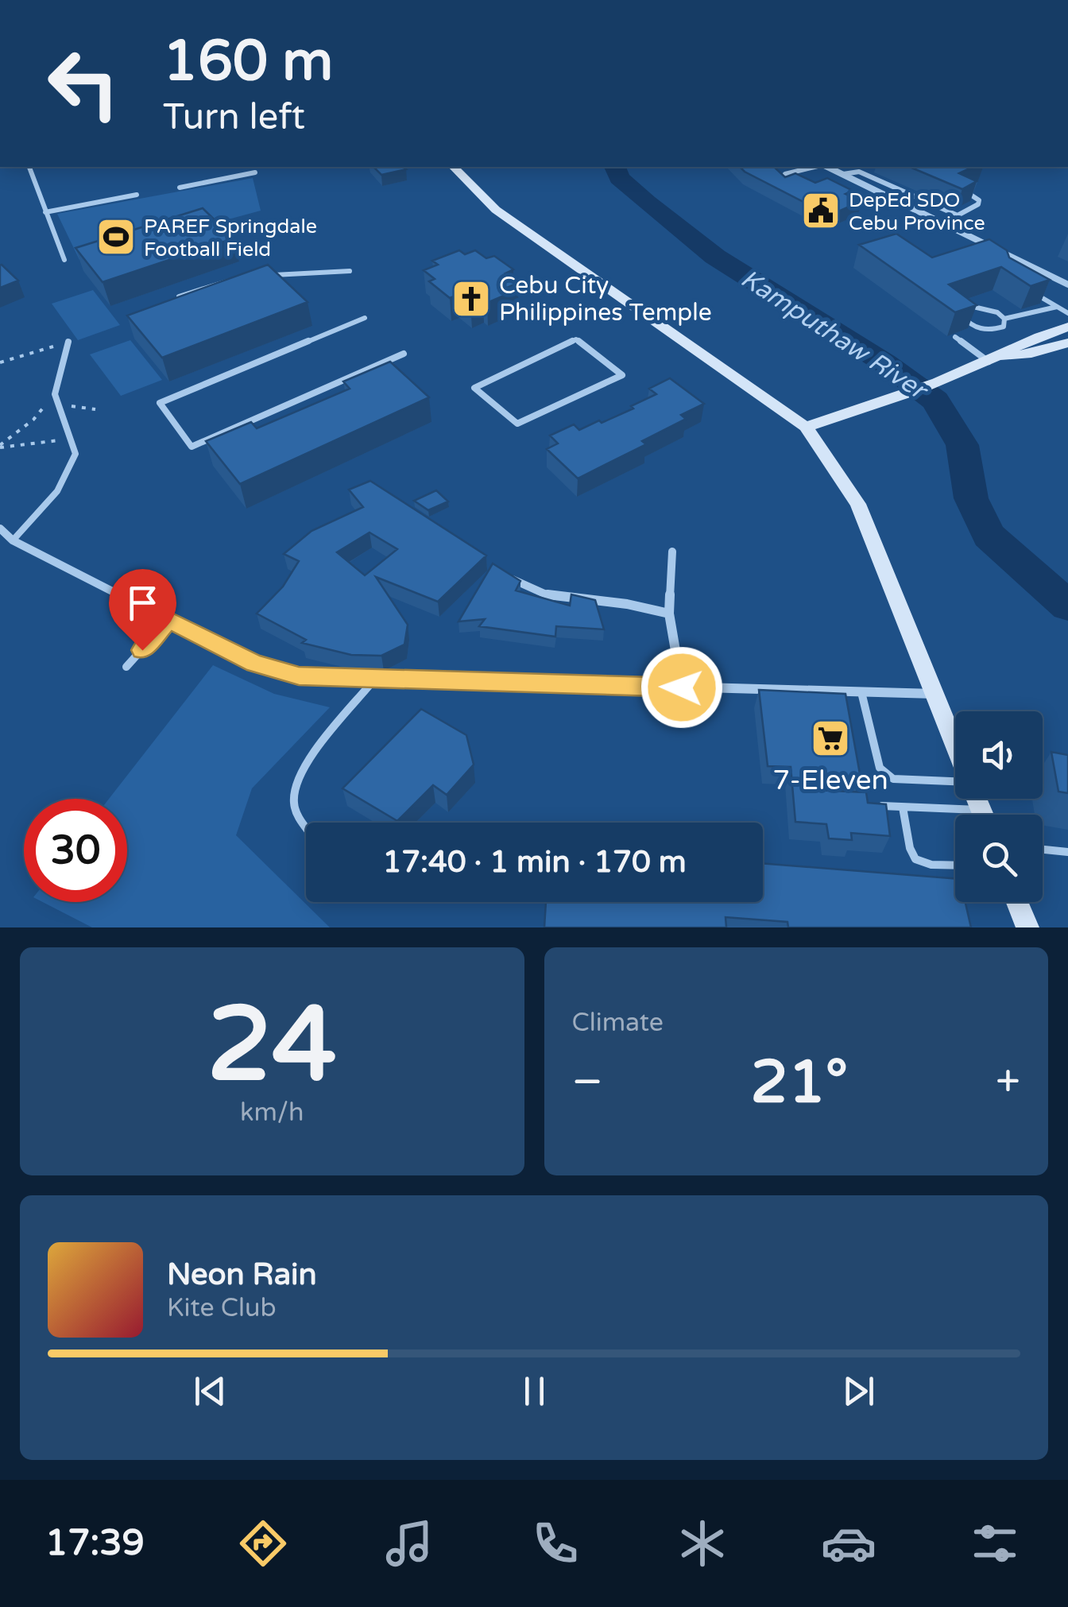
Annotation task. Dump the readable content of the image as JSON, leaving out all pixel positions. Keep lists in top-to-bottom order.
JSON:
{
  "water": ["Kamputhaw River"],
  "places": {
    "public building": ["DepEd SDO Cebu Province"],
    "sports": ["PAREF Springdale Football Field"],
    "church": ["Cebu City Philippines Temple"],
    "supermarket": ["7-Eleven"]
  },
  "page": {
    "turn": ["160 m", "Turn left"],
    "limit": "30",
    "trip": "17:40 · 1 min · 170 m",
    "tile": [
      ["24", "km/h"],
      "Climate"
    ],
    "heat": ["−", "21°", "+"],
    "song": ["Neon Rain", "Kite Club"],
    "tabs": "17:39"
  }
}
